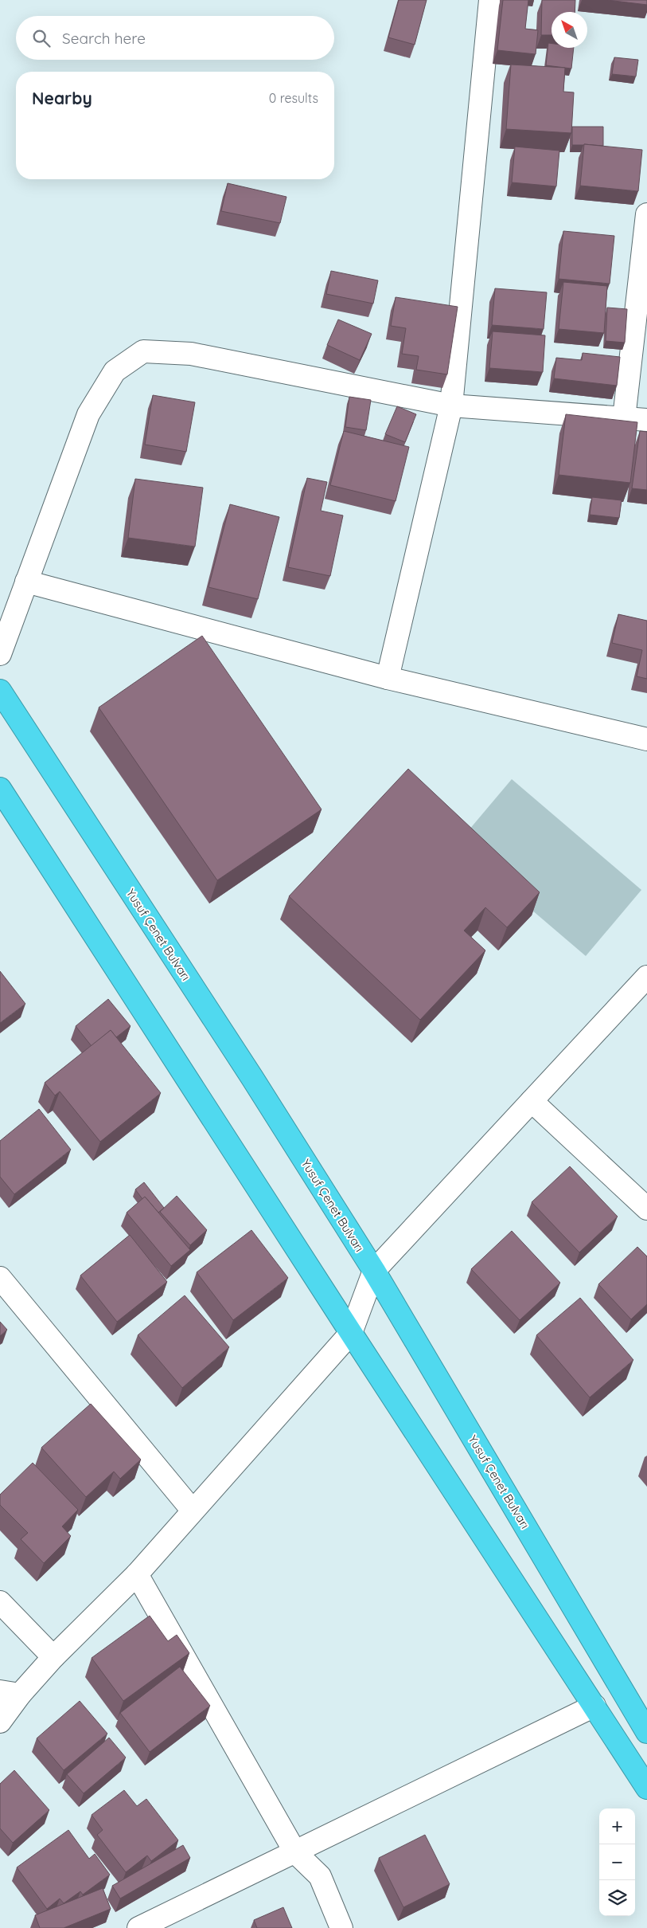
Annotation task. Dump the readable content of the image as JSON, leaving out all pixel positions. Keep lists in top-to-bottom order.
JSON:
{
  "streets": {
    "highway": ["Yusuf Çenet Bulvarı"]
  },
  "north": "top left",
  "page": {
    "search": "Search here",
    "heading": ["Nearby", "0 results"],
    "map_buttons": ["+", "−"]
  }
}
